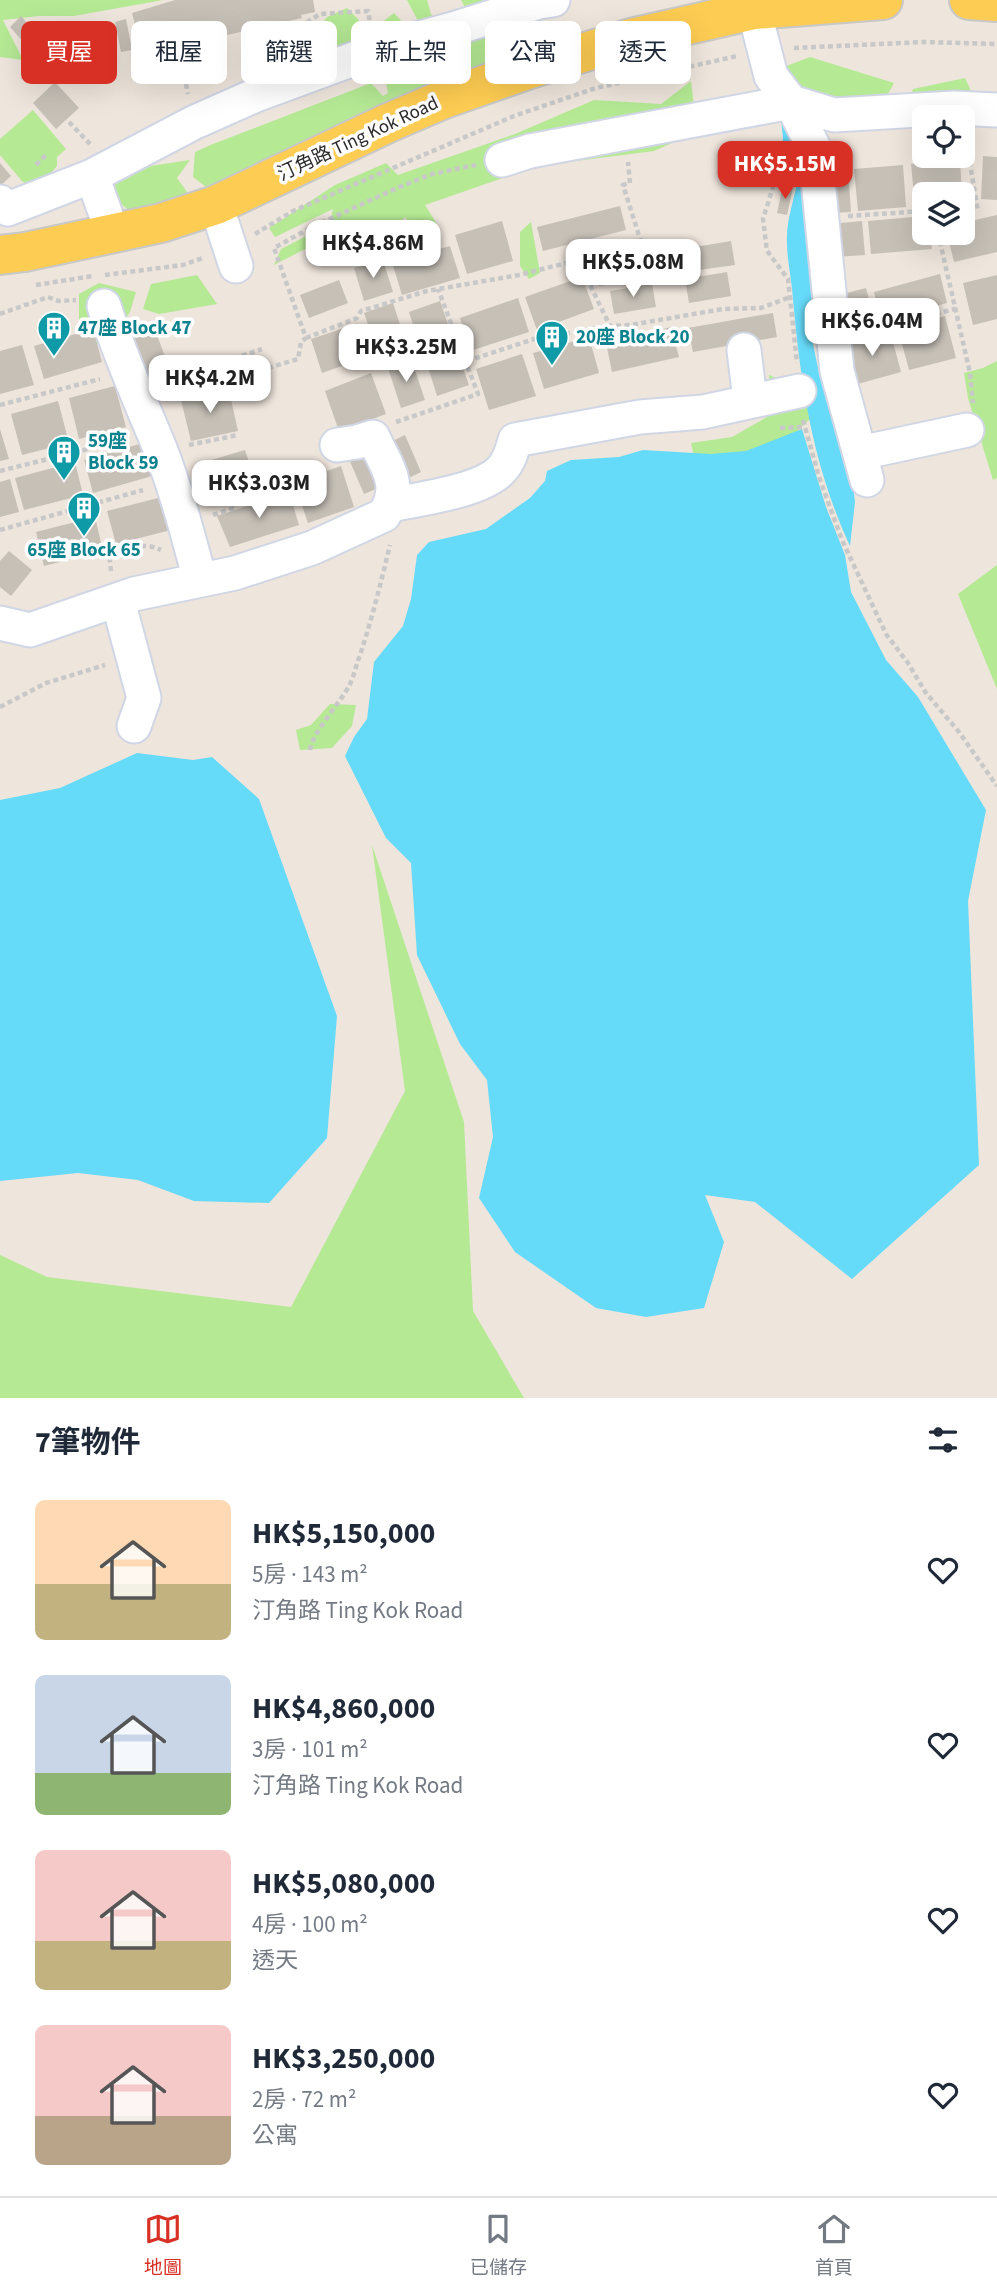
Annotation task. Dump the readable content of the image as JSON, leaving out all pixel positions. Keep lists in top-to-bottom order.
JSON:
{
  "streets": {
    "main road": ["汀角路 Ting Kok Road"]
  },
  "places": {
    "building": [
      "47座 Block 47",
      "20座 Block 20",
      "59座 Block 59",
      "65座 Block 65"
    ]
  },
  "page": {
    "chip": [
      "買屋",
      "租屋",
      "篩選",
      "新上架",
      "公寓",
      "透天"
    ],
    "price": [
      "HK$5.15M",
      "HK$4.86M",
      "HK$5.08M",
      "HK$6.04M",
      "HK$3.25M",
      "HK$4.2M",
      "HK$3.03M"
    ],
    "heading": "7筆物件",
    "list": [
      {
        "name": "HK$5,150,000",
        "note": "5房 · 143 m² · 汀角路 Ting Kok Road"
      },
      {
        "name": "HK$4,860,000",
        "note": "3房 · 101 m² · 汀角路 Ting Kok Road"
      },
      {
        "name": "HK$5,080,000",
        "note": "4房 · 100 m² · 透天"
      },
      {
        "name": "HK$3,250,000",
        "note": "2房 · 72 m² · 公寓"
      }
    ],
    "tabs": ["地圖", "已儲存", "首頁"]
  }
}
